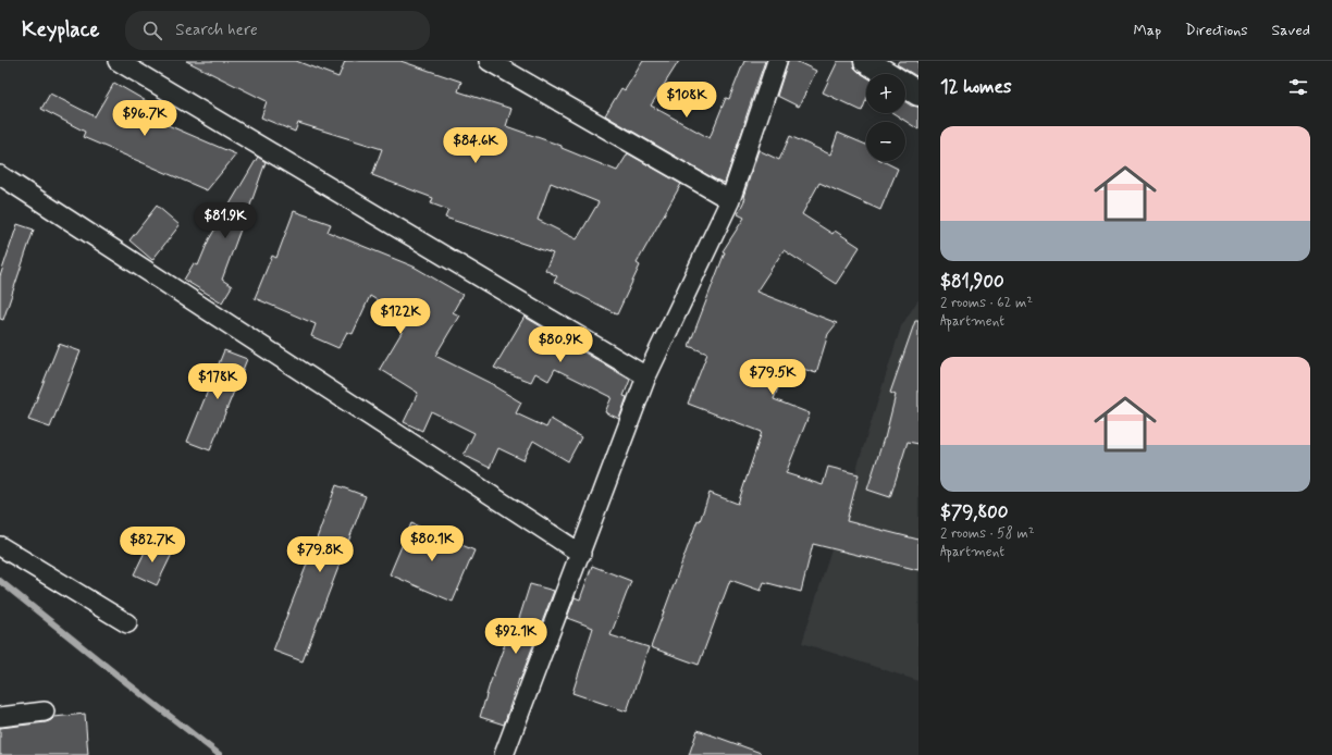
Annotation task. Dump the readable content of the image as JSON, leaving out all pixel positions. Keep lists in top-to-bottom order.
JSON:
{
  "page": {
    "header": "Keyplace",
    "search": "Search here",
    "nav": ["Map", "Directions", "Saved"],
    "heading": "12 homes",
    "map_buttons": ["+", "−"],
    "price": [
      "$108K",
      "$96.7K",
      "$84.6K",
      "$81.9K",
      "$122K",
      "$80.9K",
      "$79.5K",
      "$178K",
      "$80.1K",
      "$82.7K",
      "$79.8K",
      "$92.1K"
    ],
    "list": [
      {
        "name": "$81,900",
        "note": "2 rooms · 62 m² · Apartment"
      },
      {
        "name": "$79,800",
        "note": "2 rooms · 58 m² · Apartment"
      }
    ]
  }
}
